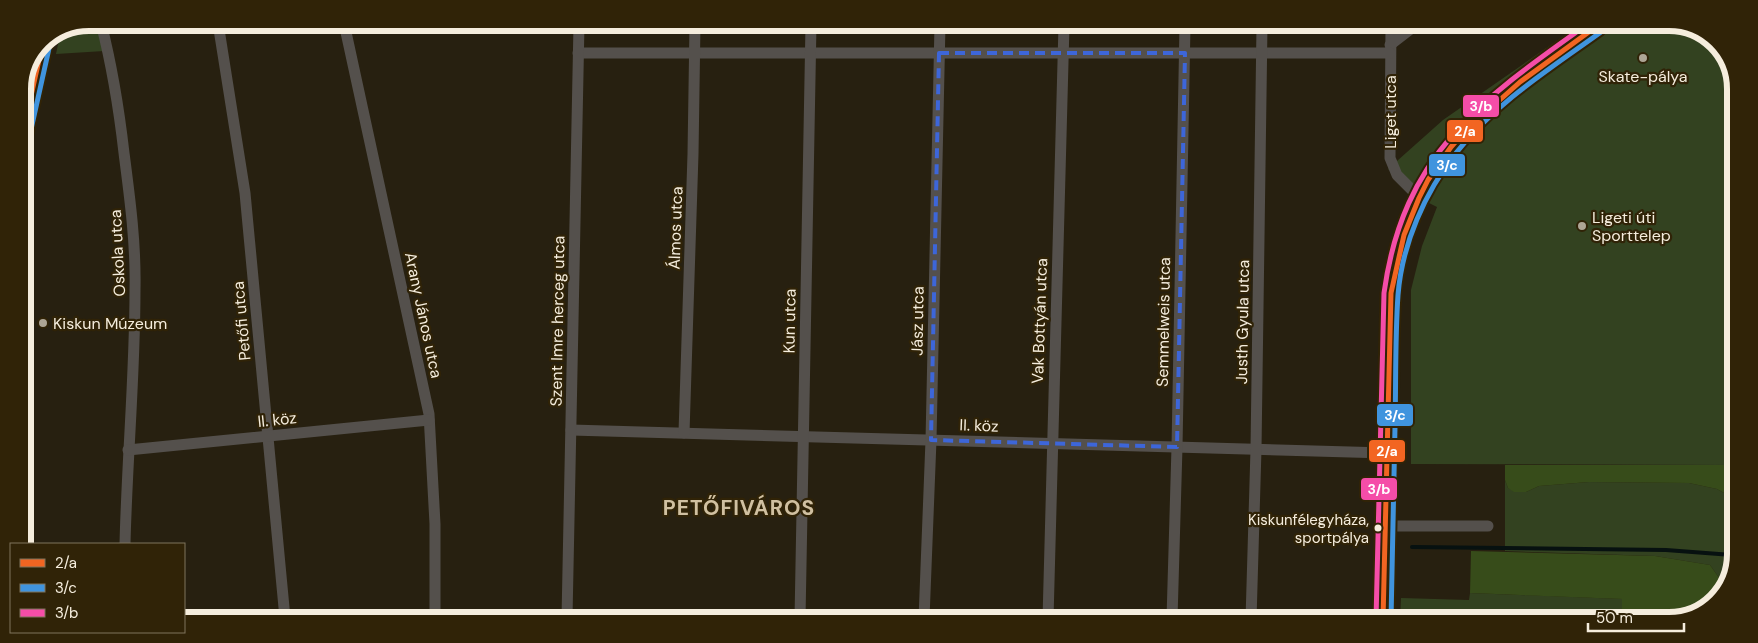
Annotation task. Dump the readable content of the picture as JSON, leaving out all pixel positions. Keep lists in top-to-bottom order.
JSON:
{
  "streets": {
    "street": [
      "Liget utca",
      "Álmos utca",
      "Oskola utca",
      "Arany János utca",
      "Petőfi utca",
      "Szent Imre herceg utca",
      "Kun utca",
      "Jász utca",
      "Vak Bottyán utca",
      "Semmelweis utca",
      "Justh Gyula utca",
      "II. köz"
    ]
  },
  "crossings": [
    ["Álmos utca", "II. köz"],
    ["Oskola utca", "II. köz"],
    ["Arany János utca", "II. köz"],
    ["Petőfi utca", "II. köz"],
    ["Szent Imre herceg utca", "II. köz"],
    ["Kun utca", "II. köz"],
    ["Jász utca", "II. köz"],
    ["Vak Bottyán utca", "II. köz"],
    ["Semmelweis utca", "II. köz"],
    ["Justh Gyula utca", "II. köz"]
  ],
  "districts": ["PETŐFIVÁROS"],
  "places": [
    "Skate-pálya",
    "Ligeti úti Sporttelep",
    "Kiskun Múzeum",
    "Kiskunfélegyháza, sportpálya"
  ],
  "lines": ["transit line 2/a", "transit line 3/b", "transit line 3/c"],
  "legend": ["2/a", "3/c", "3/b"],
  "scale_bar": "50 m"
}
